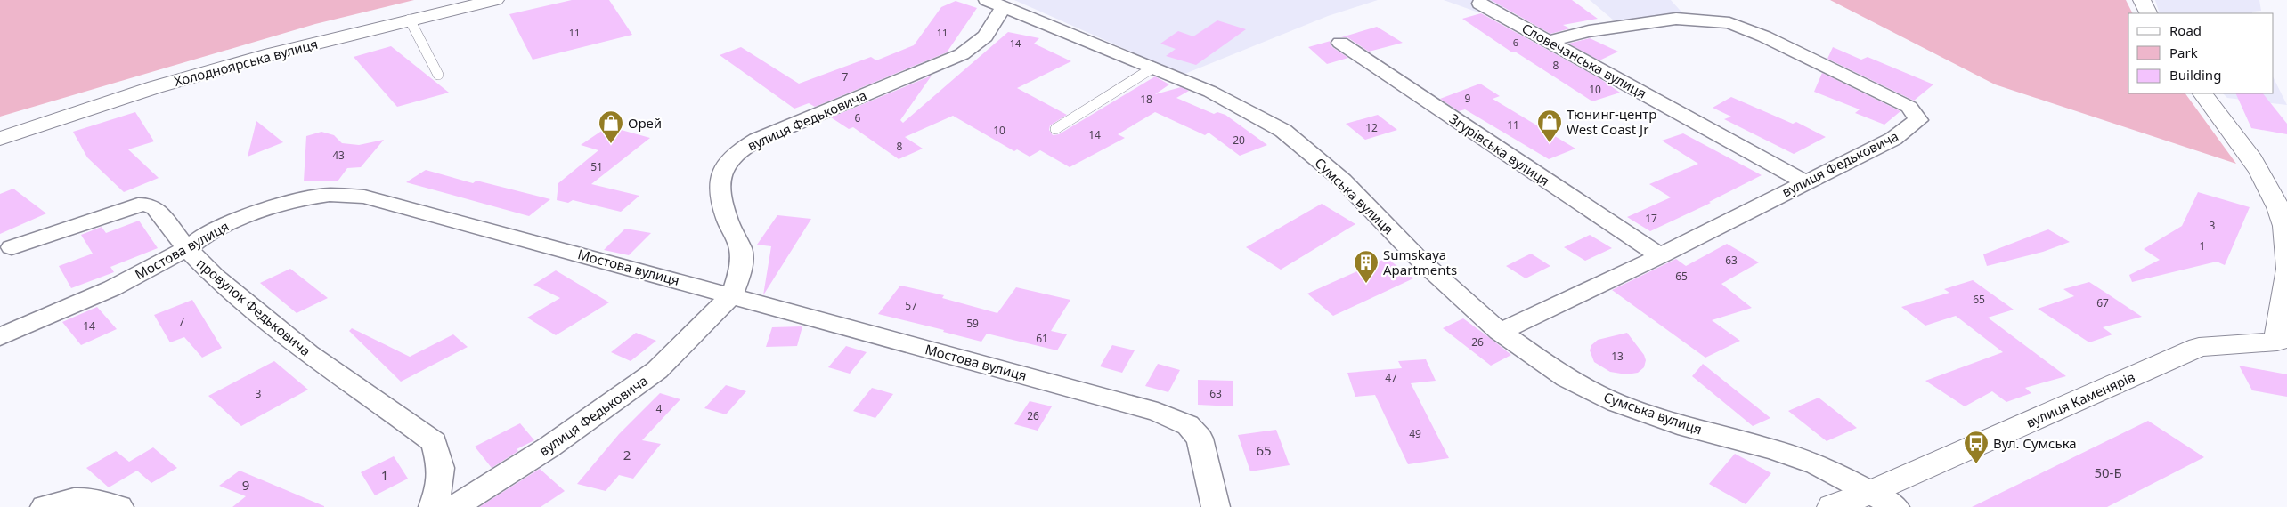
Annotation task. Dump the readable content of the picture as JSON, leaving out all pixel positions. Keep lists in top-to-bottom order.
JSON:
{
  "streets": {
    "street": [
      "Словечанська вулиця",
      "Холодноярська вулиця",
      "вулиця Федьковича",
      "Згурівська вулиця",
      "Сумська вулиця",
      "Мостова вулиця",
      "провулок Федьковича",
      "вулиця Каменярів"
    ]
  },
  "crossings": [
    ["Словечанська вулиця", "вулиця Федьковича"],
    ["вулиця Федьковича", "Згурівська вулиця"],
    ["вулиця Федьковича", "Сумська вулиця"],
    ["вулиця Федьковича", "Мостова вулиця"],
    ["Сумська вулиця", "вулиця Каменярів"],
    ["Мостова вулиця", "провулок Федьковича"]
  ],
  "places": {
    "shop": ["Тюнинг-центр West Coast Jr", "Орей"],
    "building": ["Sumskaya Apartments"],
    "bus stop": ["Вул. Сумська"]
  },
  "house_numbers": [
    "11",
    "11",
    "6",
    "14",
    "8",
    "7",
    "10",
    "9",
    "18",
    "6",
    "11",
    "12",
    "10",
    "14",
    "20",
    "8",
    "43",
    "51",
    "17",
    "3",
    "1",
    "63",
    "65",
    "65",
    "67",
    "57",
    "7",
    "59",
    "14",
    "61",
    "26",
    "13",
    "47",
    "3",
    "63",
    "4",
    "26",
    "49",
    "65",
    "2",
    "50-Б",
    "1",
    "9"
  ],
  "legend": ["Road", "Park", "Building"]
}
